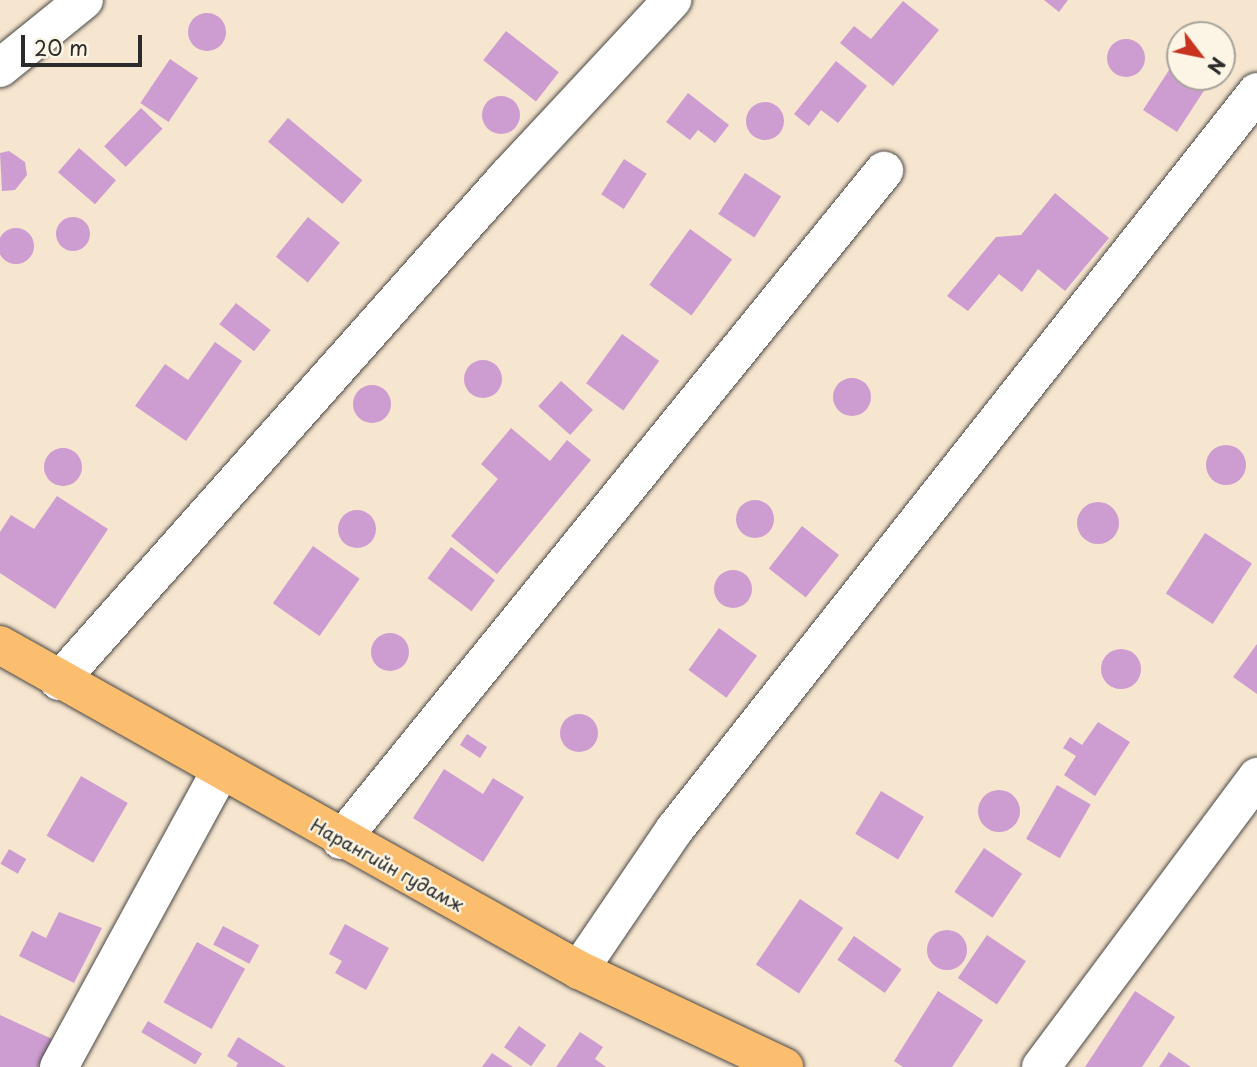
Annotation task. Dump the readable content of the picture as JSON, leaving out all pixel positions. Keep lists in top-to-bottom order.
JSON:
{
  "streets": {
    "main road": ["Нарангийн гудамж"]
  },
  "scale_bar": "20 m",
  "north": "bottom right"
}
